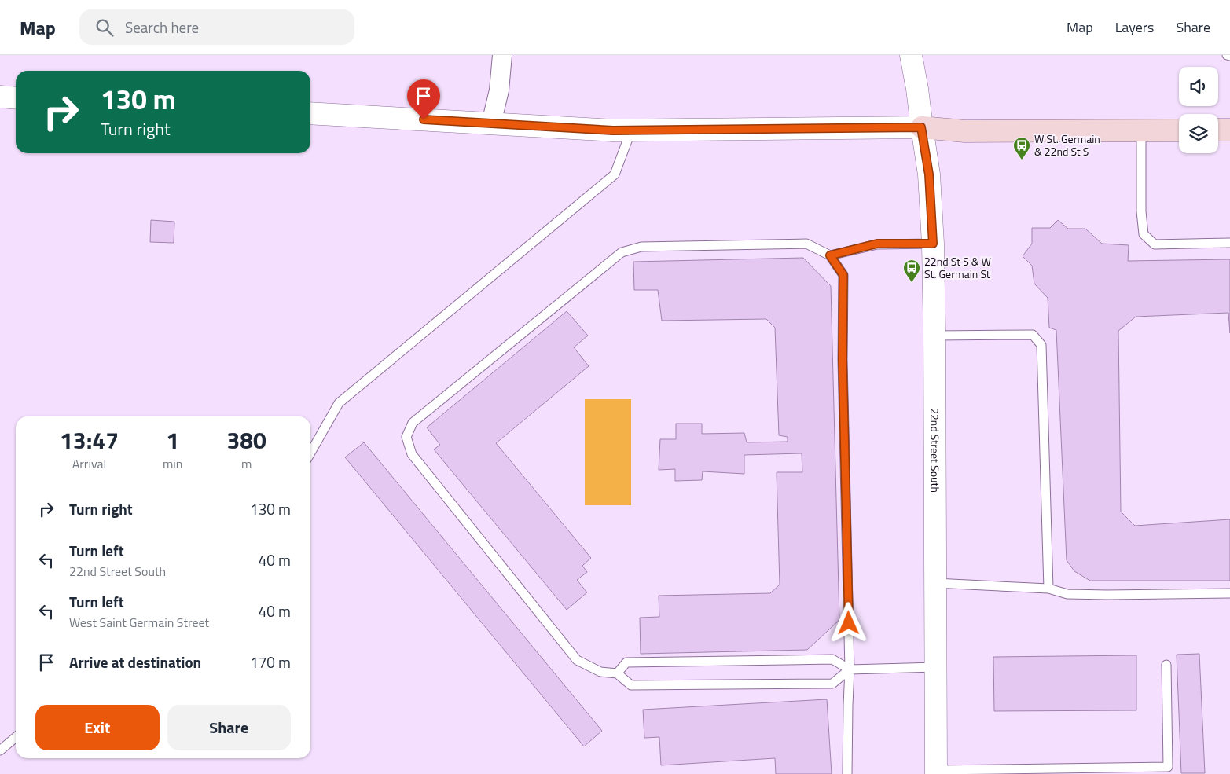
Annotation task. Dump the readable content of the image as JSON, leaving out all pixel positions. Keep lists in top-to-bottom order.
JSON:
{
  "streets": {
    "street": ["22nd Street South"]
  },
  "places": {
    "bus stop": ["W St. Germain & 22nd St S", "22nd St S & W St. Germain St"]
  },
  "page": {
    "header": "Map",
    "search": "Search here",
    "nav": ["Map", "Layers", "Share"],
    "turn": ["130 m", "Turn right"],
    "eta": [
      "13:47",
      "Arrival",
      "1",
      "min",
      "380",
      "m"
    ],
    "list": [
      {
        "name": "Turn right",
        "value": "130 m"
      },
      {
        "name": "Turn left",
        "note": "22nd Street South",
        "value": "40 m"
      },
      {
        "name": "Turn left",
        "note": "West Saint Germain Street",
        "value": "40 m"
      },
      {
        "name": "Arrive at destination",
        "value": "170 m"
      }
    ],
    "buttons": ["Exit", "Share"]
  }
}
